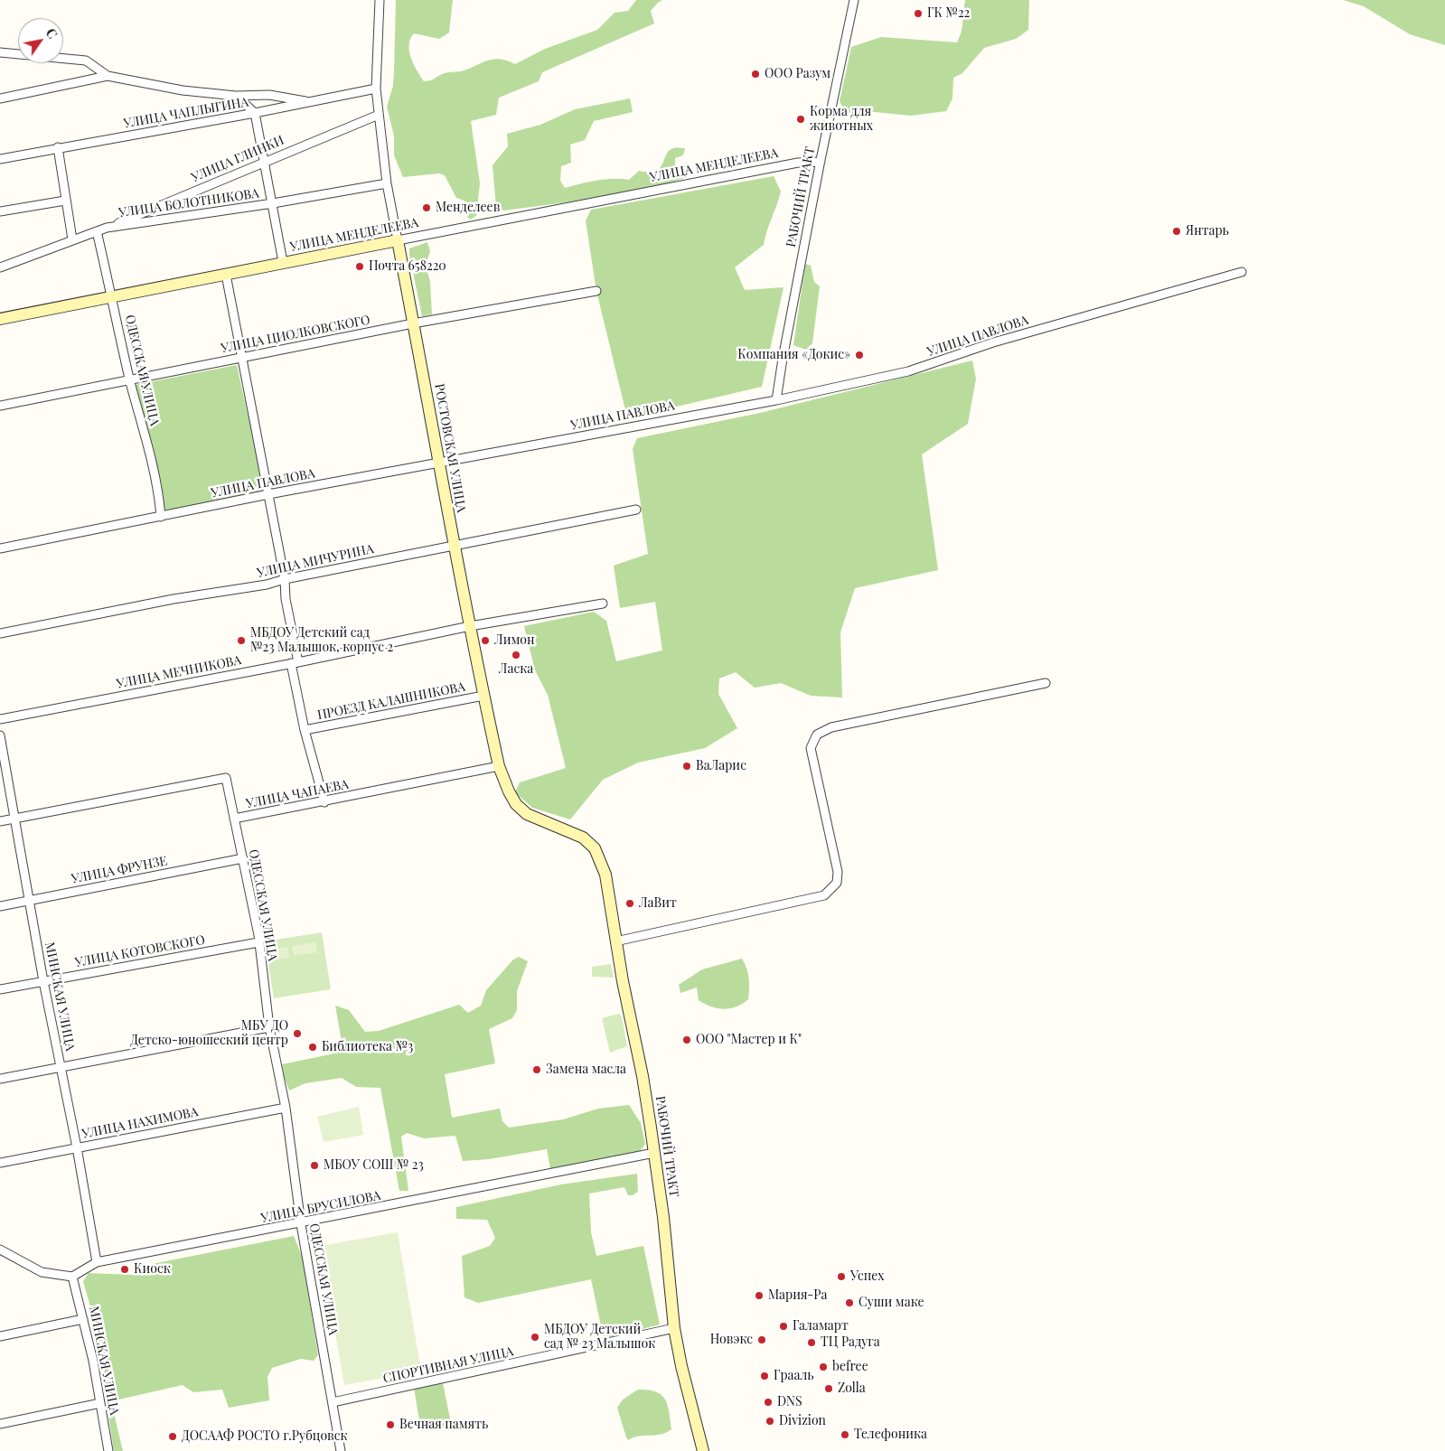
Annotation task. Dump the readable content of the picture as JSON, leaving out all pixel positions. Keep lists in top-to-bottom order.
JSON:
{
  "streets": {
    "street": [
      "УЛИЦА ЧАПЛЫГИНА",
      "УЛИЦА ГЛИНКИ",
      "УЛИЦА МЕНДЕЛЕЕВА",
      "РАБОЧИЙ ТРАКТ",
      "УЛИЦА БОЛОТНИКОВА",
      "УЛИЦА ЦИОЛКОВСКОГО",
      "УЛИЦА ПАВЛОВА",
      "ОДЕССКАЯ УЛИЦА",
      "РОСТОВСКАЯ УЛИЦА",
      "УЛИЦА МИЧУРИНА",
      "УЛИЦА МЕЧНИКОВА",
      "ПРОЕЗД КАЛАШНИКОВА",
      "УЛИЦА ЧАПАЕВА",
      "УЛИЦА ФРУНЗЕ",
      "УЛИЦА КОТОВСКОГО",
      "МИНСКАЯ УЛИЦА",
      "УЛИЦА НАХИМОВА",
      "УЛИЦА БРУСИЛОВА",
      "СПОРТИВНАЯ УЛИЦА"
    ]
  },
  "crossings": [
    ["УЛИЦА ЧАПЛЫГИНА", "РОСТОВСКАЯ УЛИЦА"],
    ["УЛИЦА ГЛИНКИ", "УЛИЦА БОЛОТНИКОВА"],
    ["УЛИЦА ГЛИНКИ", "РОСТОВСКАЯ УЛИЦА"],
    ["УЛИЦА МЕНДЕЛЕЕВА", "РАБОЧИЙ ТРАКТ"],
    ["УЛИЦА МЕНДЕЛЕЕВА", "ОДЕССКАЯ УЛИЦА"],
    ["УЛИЦА МЕНДЕЛЕЕВА", "РОСТОВСКАЯ УЛИЦА"],
    ["РАБОЧИЙ ТРАКТ", "УЛИЦА ПАВЛОВА"],
    ["РАБОЧИЙ ТРАКТ", "РОСТОВСКАЯ УЛИЦА"],
    ["РАБОЧИЙ ТРАКТ", "УЛИЦА БРУСИЛОВА"],
    ["РАБОЧИЙ ТРАКТ", "СПОРТИВНАЯ УЛИЦА"],
    ["УЛИЦА БОЛОТНИКОВА", "ОДЕССКАЯ УЛИЦА"],
    ["УЛИЦА БОЛОТНИКОВА", "РОСТОВСКАЯ УЛИЦА"],
    ["УЛИЦА ЦИОЛКОВСКОГО", "ОДЕССКАЯ УЛИЦА"],
    ["УЛИЦА ЦИОЛКОВСКОГО", "РОСТОВСКАЯ УЛИЦА"],
    ["УЛИЦА ПАВЛОВА", "ОДЕССКАЯ УЛИЦА"],
    ["УЛИЦА ПАВЛОВА", "РОСТОВСКАЯ УЛИЦА"],
    ["ОДЕССКАЯ УЛИЦА", "УЛИЦА ЧАПАЕВА"],
    ["ОДЕССКАЯ УЛИЦА", "УЛИЦА ФРУНЗЕ"],
    ["ОДЕССКАЯ УЛИЦА", "УЛИЦА КОТОВСКОГО"],
    ["ОДЕССКАЯ УЛИЦА", "УЛИЦА НАХИМОВА"],
    ["ОДЕССКАЯ УЛИЦА", "УЛИЦА БРУСИЛОВА"],
    ["ОДЕССКАЯ УЛИЦА", "СПОРТИВНАЯ УЛИЦА"],
    ["РОСТОВСКАЯ УЛИЦА", "УЛИЦА МИЧУРИНА"],
    ["РОСТОВСКАЯ УЛИЦА", "УЛИЦА МЕЧНИКОВА"],
    ["РОСТОВСКАЯ УЛИЦА", "ПРОЕЗД КАЛАШНИКОВА"],
    ["РОСТОВСКАЯ УЛИЦА", "УЛИЦА ЧАПАЕВА"],
    ["УЛИЦА ЧАПАЕВА", "МИНСКАЯ УЛИЦА"],
    ["УЛИЦА ФРУНЗЕ", "МИНСКАЯ УЛИЦА"],
    ["УЛИЦА КОТОВСКОГО", "МИНСКАЯ УЛИЦА"],
    ["МИНСКАЯ УЛИЦА", "УЛИЦА НАХИМОВА"],
    ["МИНСКАЯ УЛИЦА", "УЛИЦА БРУСИЛОВА"]
  ],
  "places": [
    "ГК №22",
    "ООО Разум",
    "Корма для животных",
    "Менделеев",
    "Янтарь",
    "Почта 658220",
    "Компания «Докис»",
    "МБДОУ Детский сад №23 Малышок, корпус 2",
    "Лимон",
    "Ласка",
    "ВаЛарис",
    "ЛаВит",
    "МБУ ДО Детско-юношеский центр",
    "ООО \"Мастер и К\"",
    "Библиотека №3",
    "Замена масла",
    "МБОУ СОШ № 23",
    "Киоск",
    "Успех",
    "Мария-Ра",
    "Суши маке",
    "Галамарт",
    "МБДОУ Детский сад № 23 Малышок",
    "Новэкс",
    "ТЦ Радуга",
    "befree",
    "Грааль",
    "Zolla",
    "DNS",
    "Divizion",
    "Вечная память",
    "Телефоника",
    "ДОСААФ РОСТО г.Рубцовск"
  ],
  "north": "top right"
}
